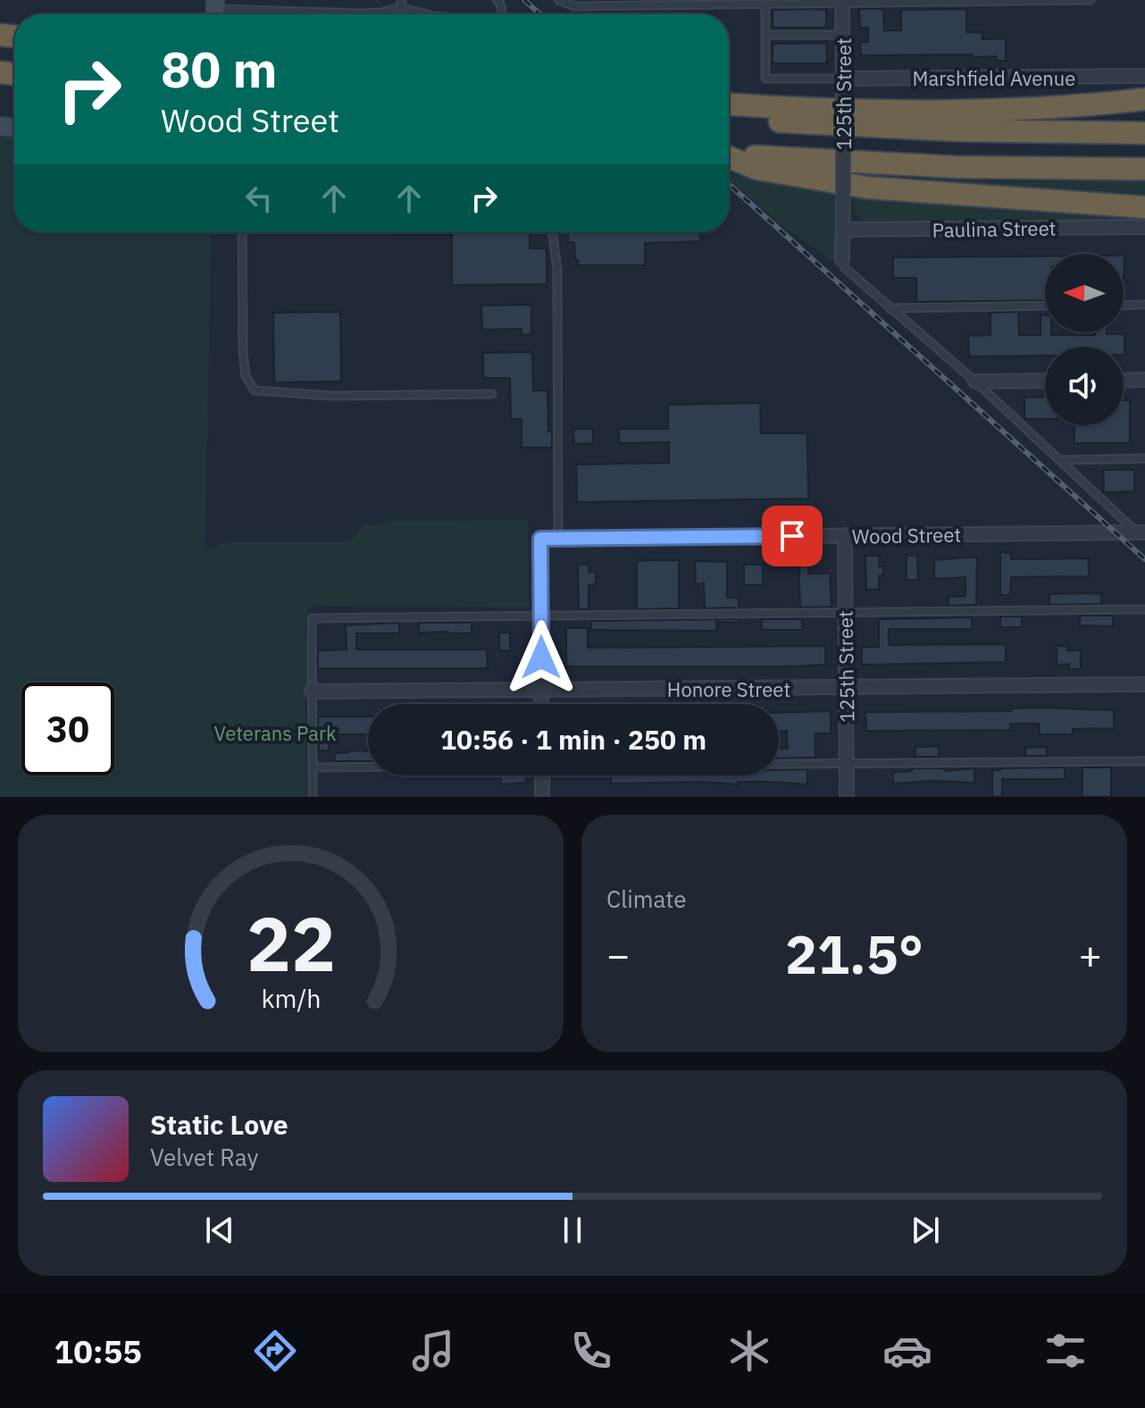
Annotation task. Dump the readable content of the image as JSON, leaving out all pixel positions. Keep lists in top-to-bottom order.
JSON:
{
  "streets": {
    "street": [
      "Marshfield Avenue",
      "125th Street",
      "Paulina Street",
      "Wood Street",
      "Honore Street"
    ]
  },
  "crossings": [
    ["Marshfield Avenue", "125th Street"],
    ["125th Street", "Paulina Street"],
    ["125th Street", "Wood Street"],
    ["125th Street", "Honore Street"]
  ],
  "parks": ["Veterans Park"],
  "north": "left",
  "page": {
    "turn": ["80 m", "Wood Street"],
    "limit": "30",
    "trip": "10:56 · 1 min · 250 m",
    "tile": "Climate",
    "heat": ["−", "21.5°", "+"],
    "song": ["Static Love", "Velvet Ray"],
    "tabs": "10:55",
    "gauge": ["22", "km/h"]
  }
}
